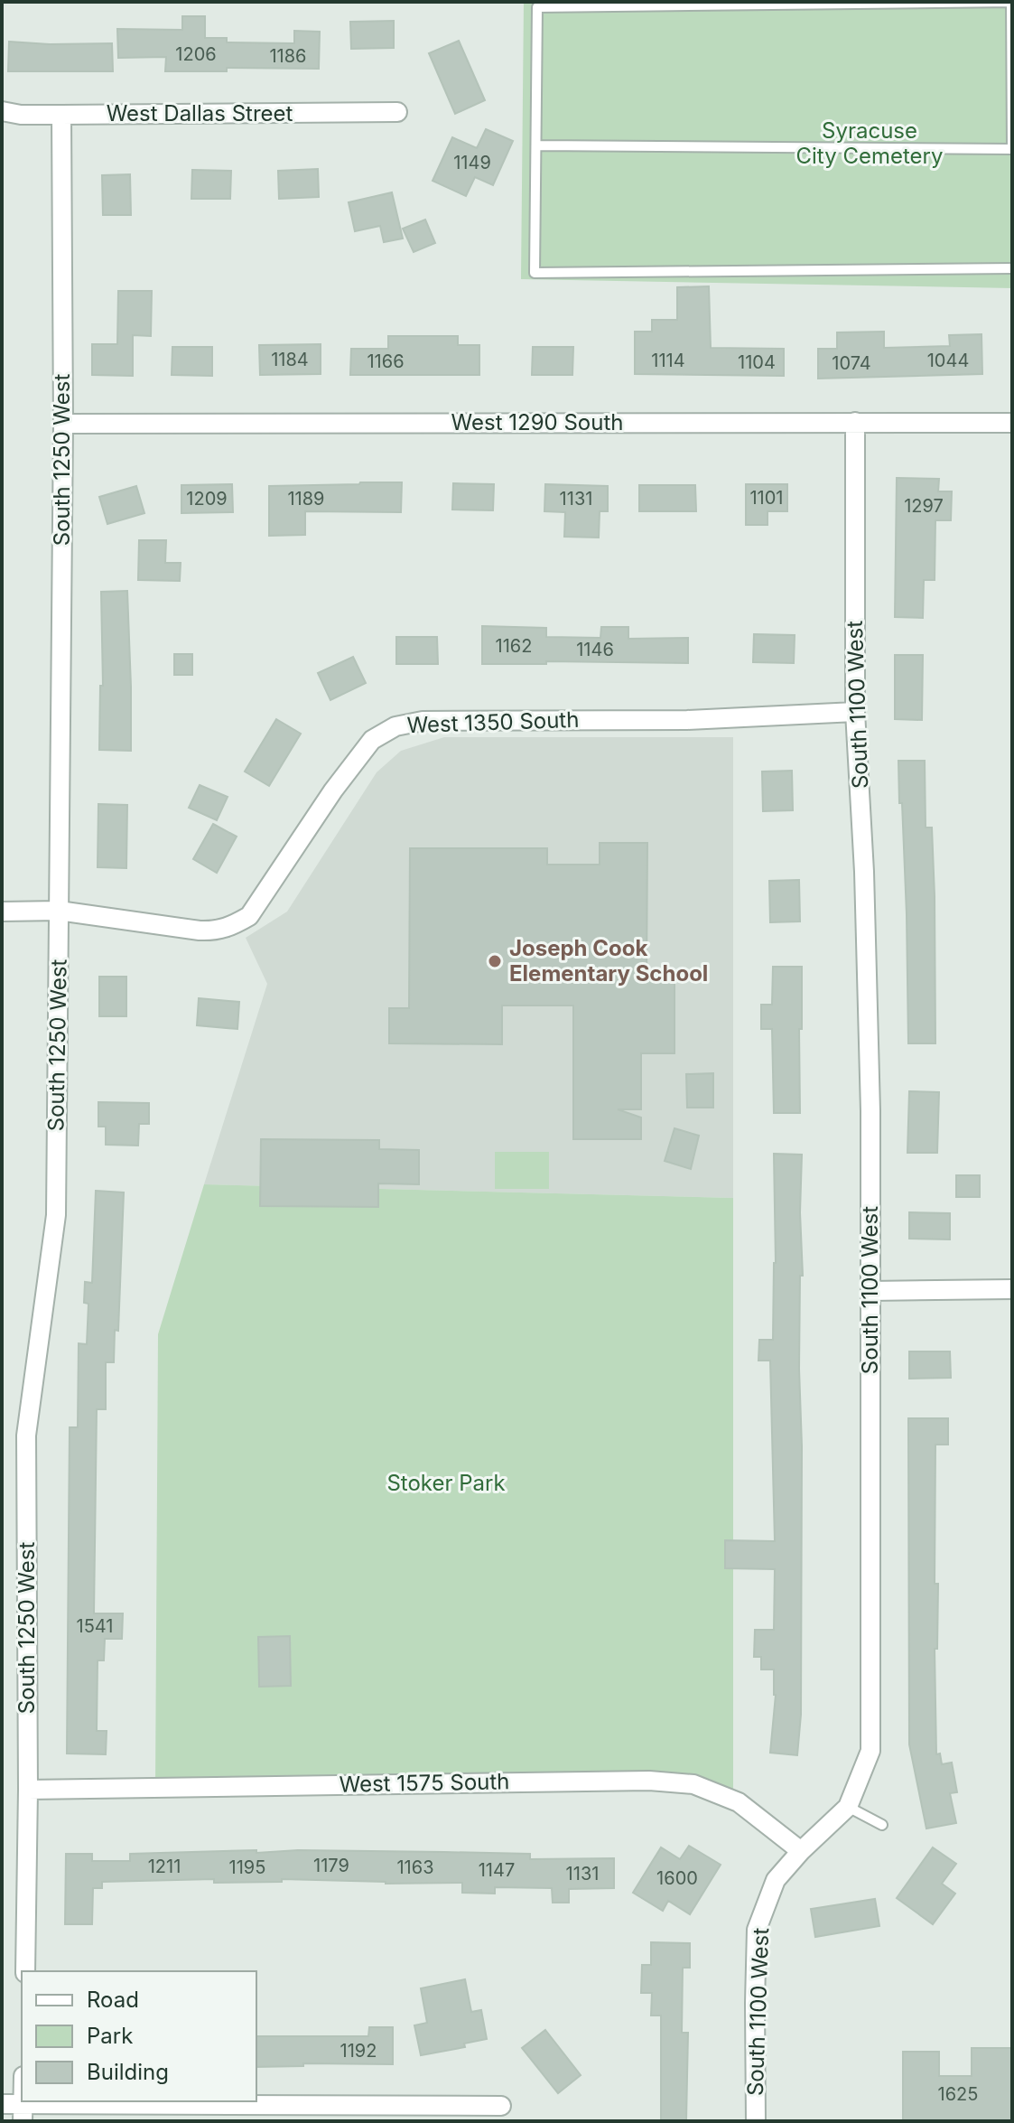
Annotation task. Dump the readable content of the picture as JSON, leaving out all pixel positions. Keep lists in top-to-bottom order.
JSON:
{
  "streets": {
    "street": [
      "West Dallas Street",
      "West 1290 South",
      "South 1250 West",
      "South 1100 West",
      "West 1350 South",
      "West 1575 South"
    ]
  },
  "crossings": [
    ["West Dallas Street", "South 1250 West"],
    ["West 1290 South", "South 1250 West"],
    ["West 1290 South", "South 1100 West"],
    ["South 1250 West", "West 1350 South"],
    ["South 1250 West", "West 1575 South"],
    ["South 1100 West", "West 1350 South"],
    ["South 1100 West", "West 1575 South"]
  ],
  "parks": ["Syracuse City Cemetery", "Stoker Park"],
  "places": ["Joseph Cook Elementary School"],
  "house_numbers": [
    "1206",
    "1186",
    "1149",
    "1184",
    "1114",
    "1044",
    "1166",
    "1104",
    "1074",
    "1101",
    "1209",
    "1189",
    "1131",
    "1297",
    "1162",
    "1146",
    "1541",
    "1179",
    "1211",
    "1195",
    "1163",
    "1147",
    "1131",
    "1600",
    "1192",
    "1625"
  ],
  "legend": ["Road", "Park", "Building"]
}
